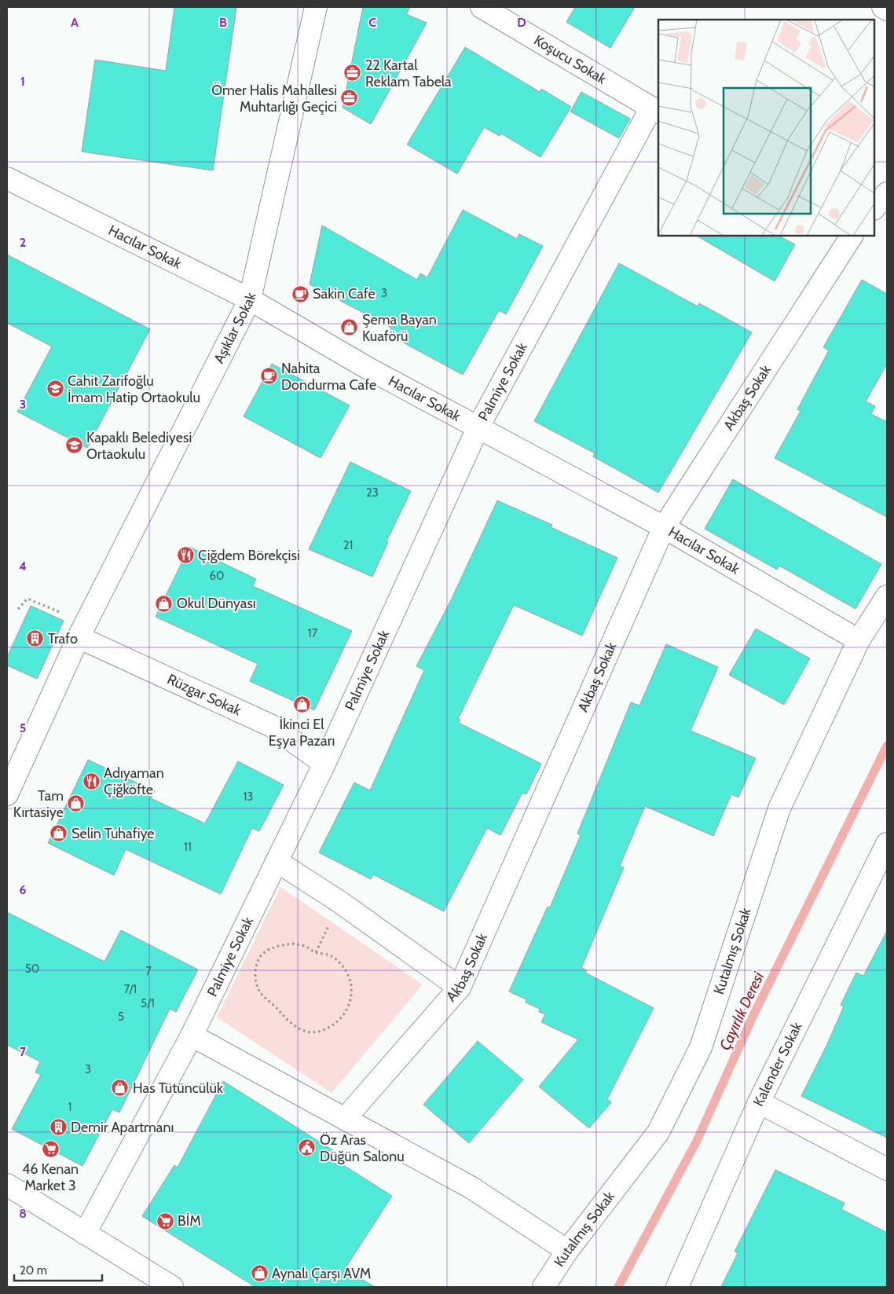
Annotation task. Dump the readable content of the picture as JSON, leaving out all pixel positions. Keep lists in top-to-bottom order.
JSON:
{
  "streets": {
    "street": [
      "Koşucu Sokak",
      "Hacılar Sokak",
      "Aşıklar Sokak",
      "Palmiye Sokak",
      "Akbaş Sokak",
      "Rüzgar Sokak",
      "Kutalmış Sokak",
      "Kalender Sokak"
    ]
  },
  "crossings": [
    ["Koşucu Sokak", "Palmiye Sokak"],
    ["Hacılar Sokak", "Aşıklar Sokak"],
    ["Hacılar Sokak", "Palmiye Sokak"],
    ["Hacılar Sokak", "Akbaş Sokak"],
    ["Hacılar Sokak", "Kutalmış Sokak"],
    ["Aşıklar Sokak", "Rüzgar Sokak"],
    ["Palmiye Sokak", "Rüzgar Sokak"]
  ],
  "water": ["Çayırlık Deresi"],
  "places": {
    "office": ["22 Kartal Reklam Tabela", "Ömer Halis Mahallesi Muhtarlığı Geçici"],
    "cafe": ["Sakin Cafe", "Nahita Dondurma Cafe"],
    "shop": [
      "Şema Bayan Kuaförü",
      "Okul Dünyası",
      "İkinci El Eşya Pazarı",
      "Tam Kırtasiye",
      "Selin Tuhafiye",
      "Has Tütüncülük",
      "Aynalı Çarşı AVM"
    ],
    "school or university": ["Cahit Zarifoğlu İmam Hatip Ortaokulu", "Kapaklı Belediyesi Ortaokulu"],
    "restaurant": ["Çiğdem Börekçisi", "Adıyaman Çiğköfte"],
    "building": ["Trafo", "Demir Apartmanı"],
    "public building": ["Öz Aras Düğün Salonu"],
    "supermarket": ["46 Kenan Market 3", "BİM"]
  },
  "house_numbers": [
    "3",
    "23",
    "21",
    "60",
    "17",
    "13",
    "11",
    "50",
    "7",
    "7/1",
    "5/1",
    "5",
    "3",
    "1"
  ],
  "scale_bar": "20 m",
  "grid": {
    "columns": [
      "A",
      "B",
      "C",
      "D"
    ],
    "rows": [
      "1",
      "2",
      "3",
      "4",
      "5",
      "6",
      "7",
      "8"
    ]
  }
}
